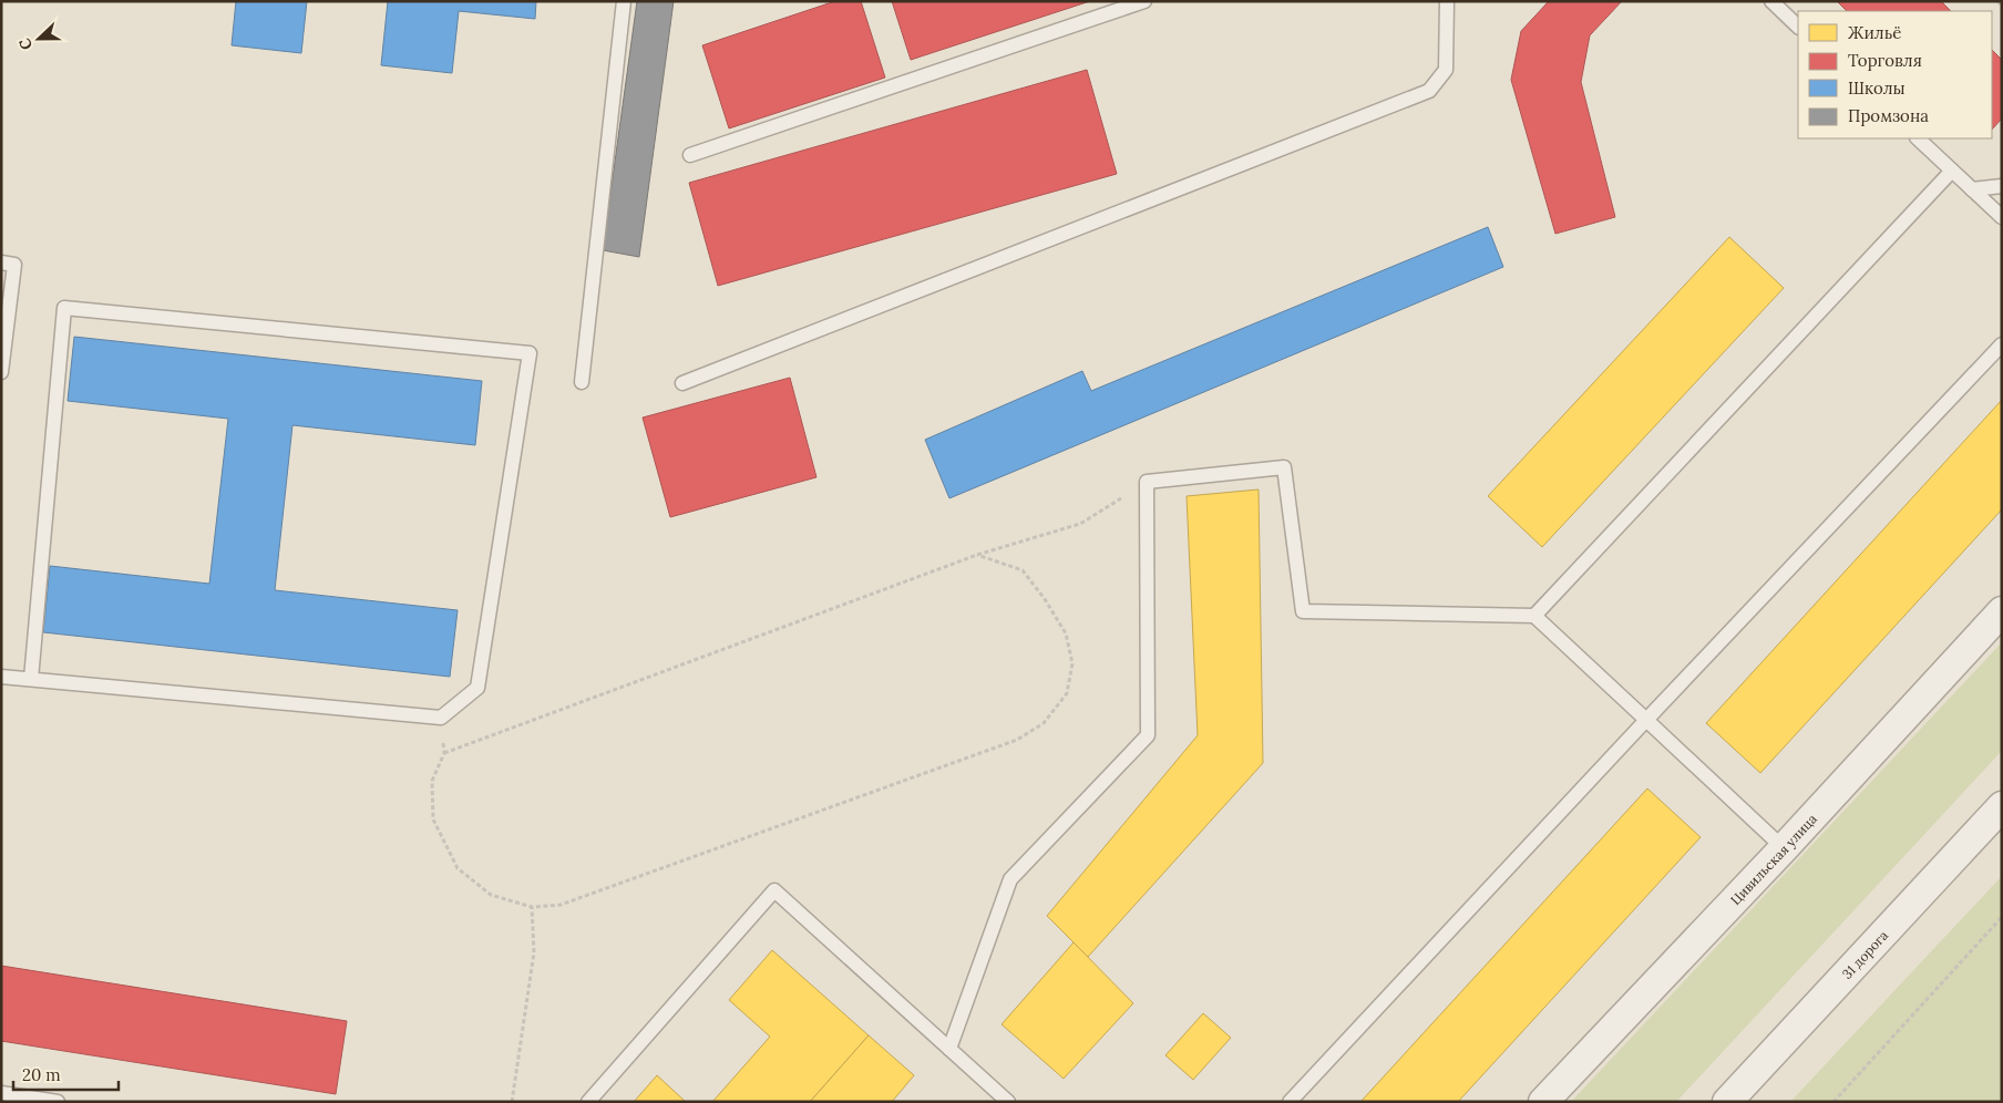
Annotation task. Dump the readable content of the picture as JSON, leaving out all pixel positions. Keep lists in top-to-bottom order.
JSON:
{
  "streets": {
    "street": ["Цивильская улица", "31 дорога"]
  },
  "legend": [
    "Жильё",
    "Торговля",
    "Школы",
    "Промзона"
  ],
  "scale_bar": "20 m",
  "north": "left"
}
